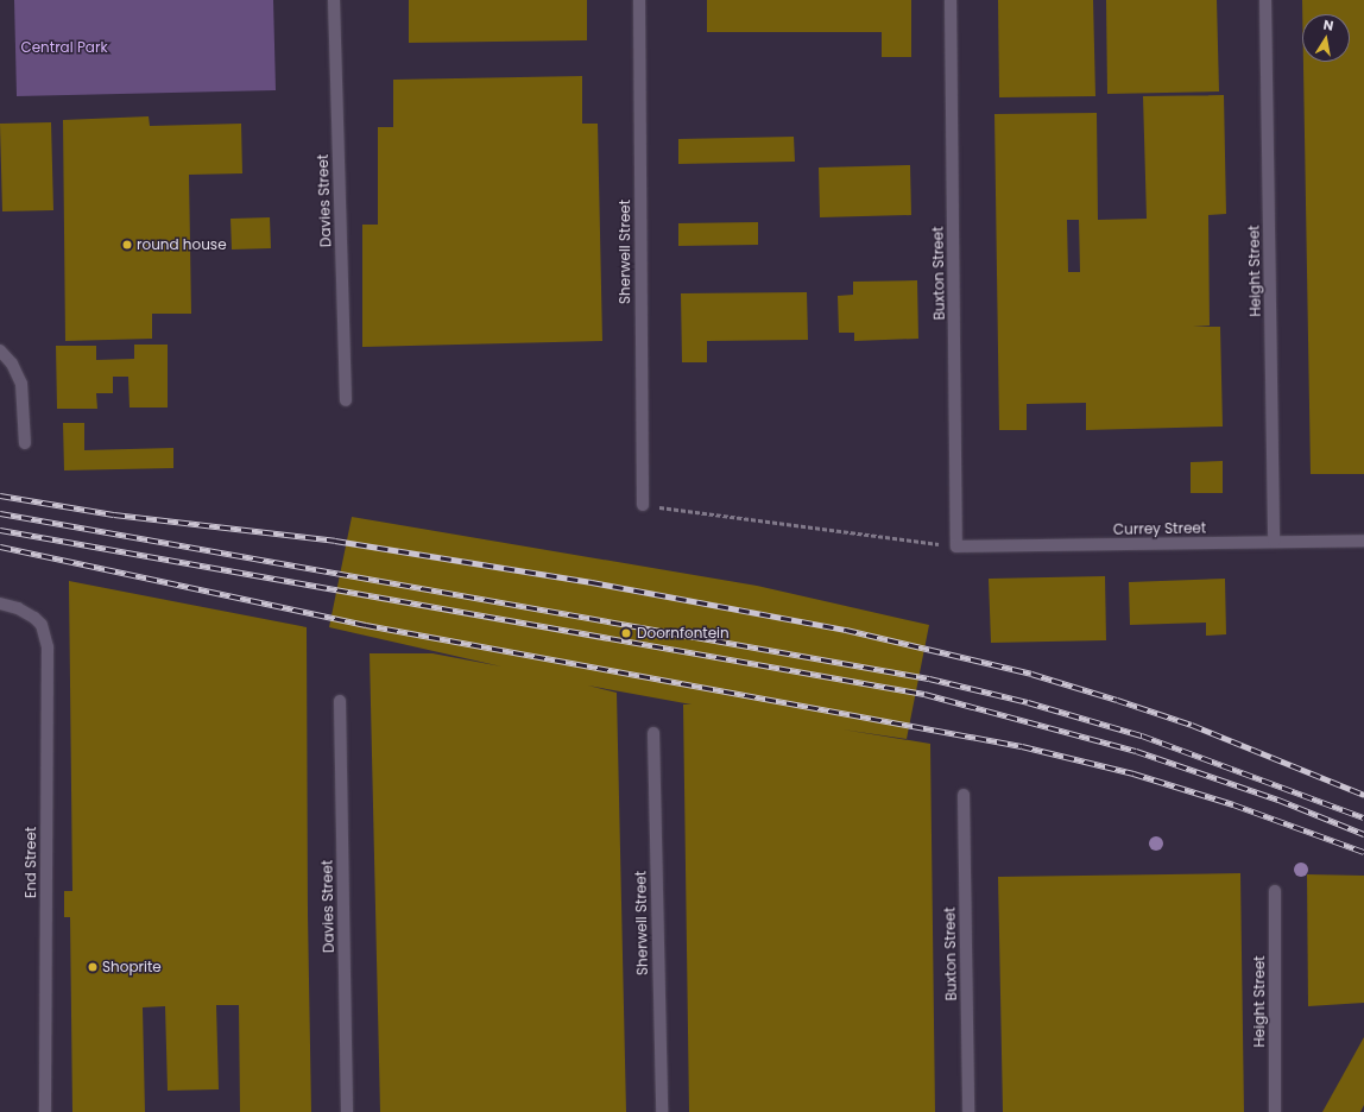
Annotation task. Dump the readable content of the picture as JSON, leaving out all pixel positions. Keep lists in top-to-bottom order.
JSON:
{
  "streets": {
    "street": [
      "Davies Street",
      "Sherwell Street",
      "Height Street",
      "Buxton Street",
      "Currey Street",
      "End Street"
    ]
  },
  "crossings": [
    ["Height Street", "Currey Street"],
    ["Buxton Street", "Currey Street"]
  ],
  "parks": ["Central Park"],
  "places": ["round house", "Doornfontein", "Shoprite"],
  "north": "top"
}
